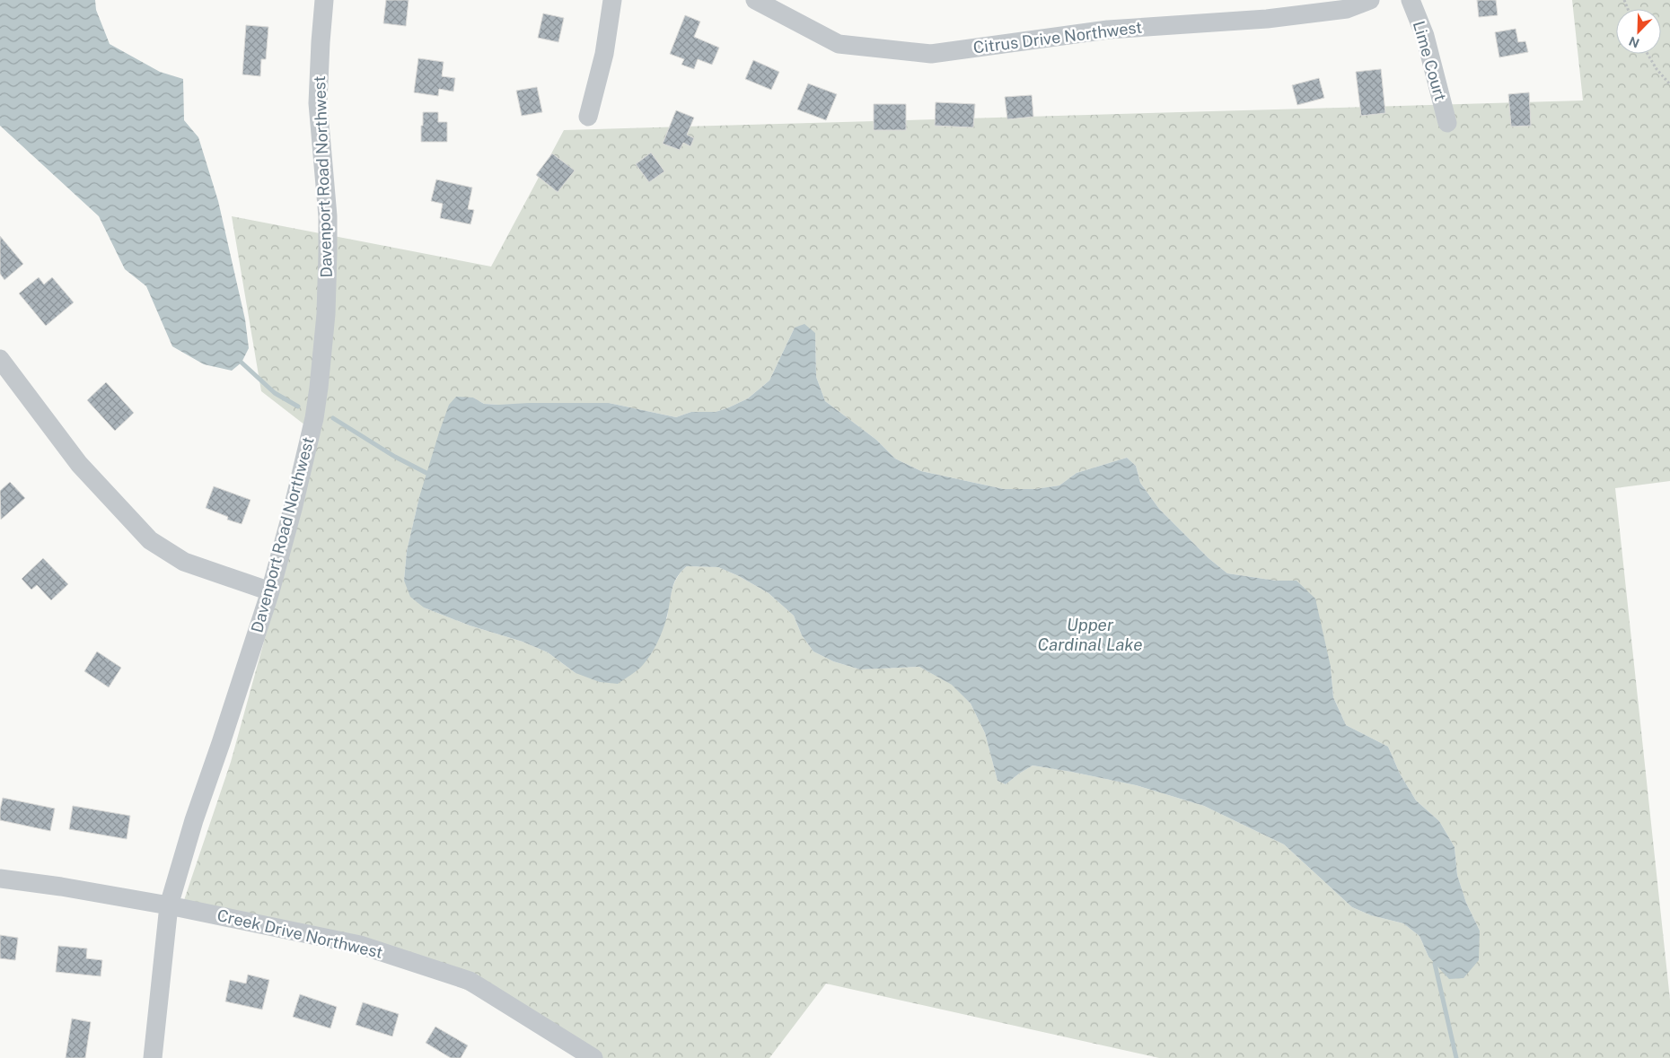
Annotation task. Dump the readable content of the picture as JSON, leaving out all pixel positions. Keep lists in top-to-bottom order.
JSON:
{
  "streets": {
    "street": [
      "Citrus Drive Northwest",
      "Lime Court",
      "Davenport Road Northwest",
      "Creek Drive Northwest"
    ]
  },
  "crossings": [
    ["Davenport Road Northwest", "Creek Drive Northwest"]
  ],
  "water": ["Upper Cardinal Lake"],
  "north": "bottom left"
}
